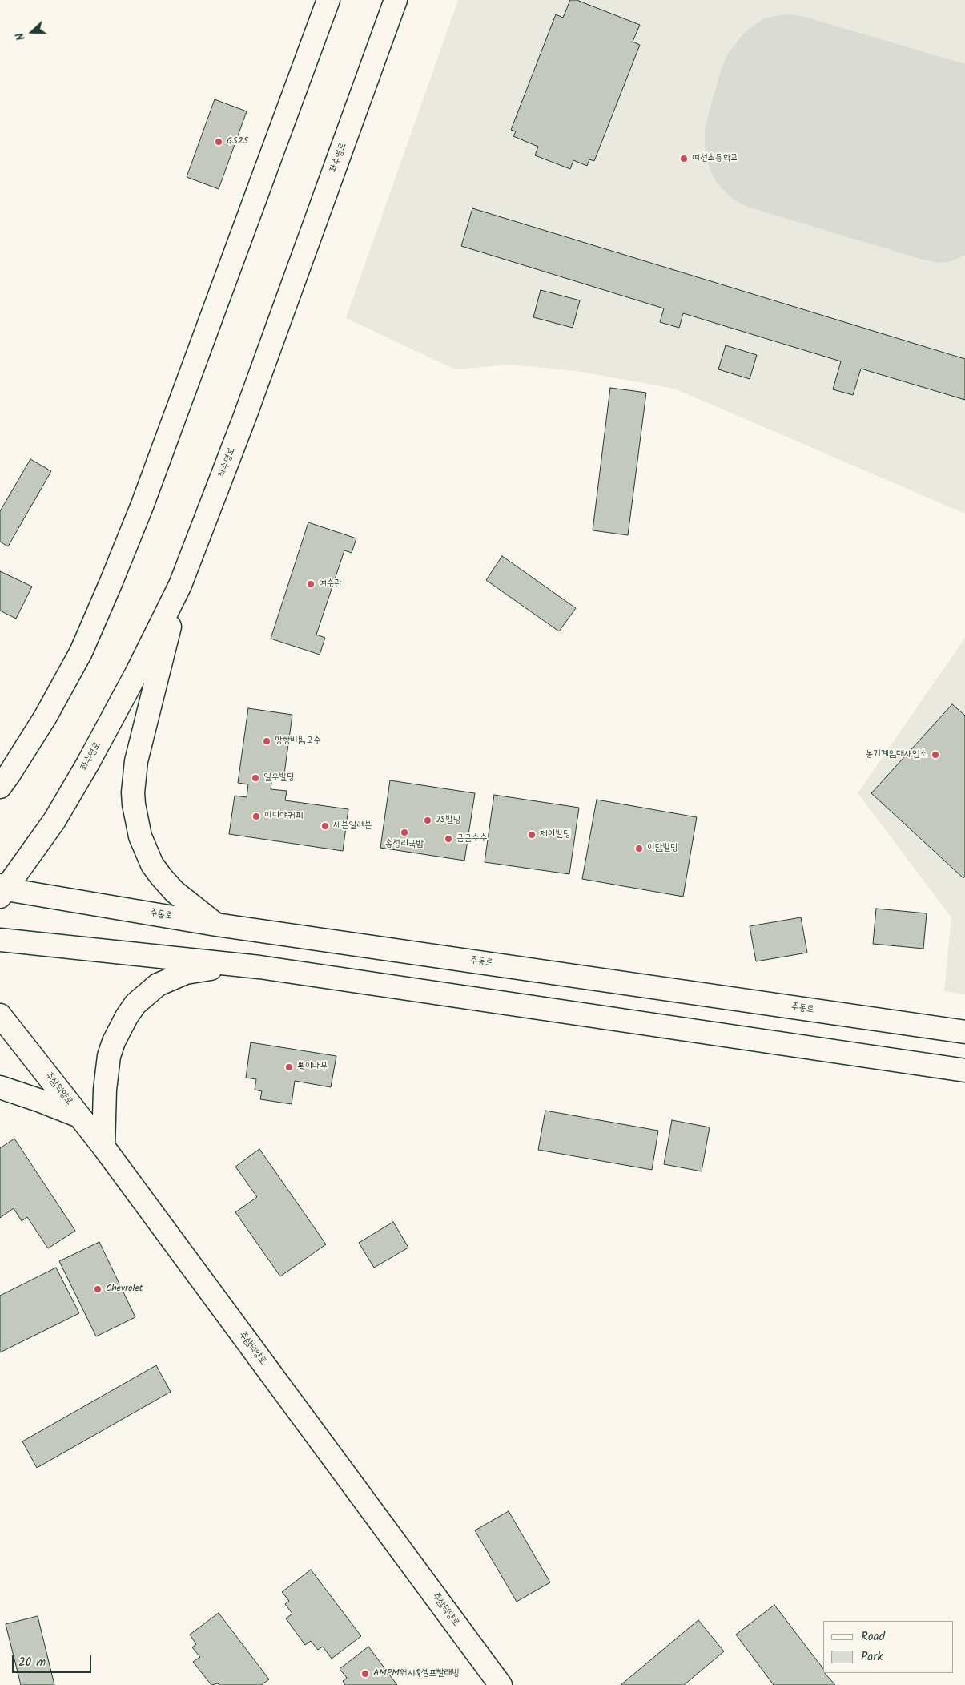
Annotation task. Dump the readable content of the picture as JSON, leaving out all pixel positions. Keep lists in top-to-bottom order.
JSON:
{
  "streets": {
    "street": ["좌수영로", "주동로", "주삼덕양로"]
  },
  "crossings": [
    ["좌수영로", "주동로"]
  ],
  "places": [
    "GS25",
    "여천초등학교",
    "여수관",
    "망향비빔국수",
    "농기계임대사업소",
    "일우빌딩",
    "이디야커피",
    "JS빌딩",
    "세븐일레븐",
    "송정리국밥",
    "제이빌딩",
    "금금수수",
    "이담빌딩",
    "뽕이나무",
    "Chevrolet",
    "AMPM워시Q셀프빨래방"
  ],
  "legend": ["Road", "Park"],
  "scale_bar": "20 m",
  "north": "left"
}
